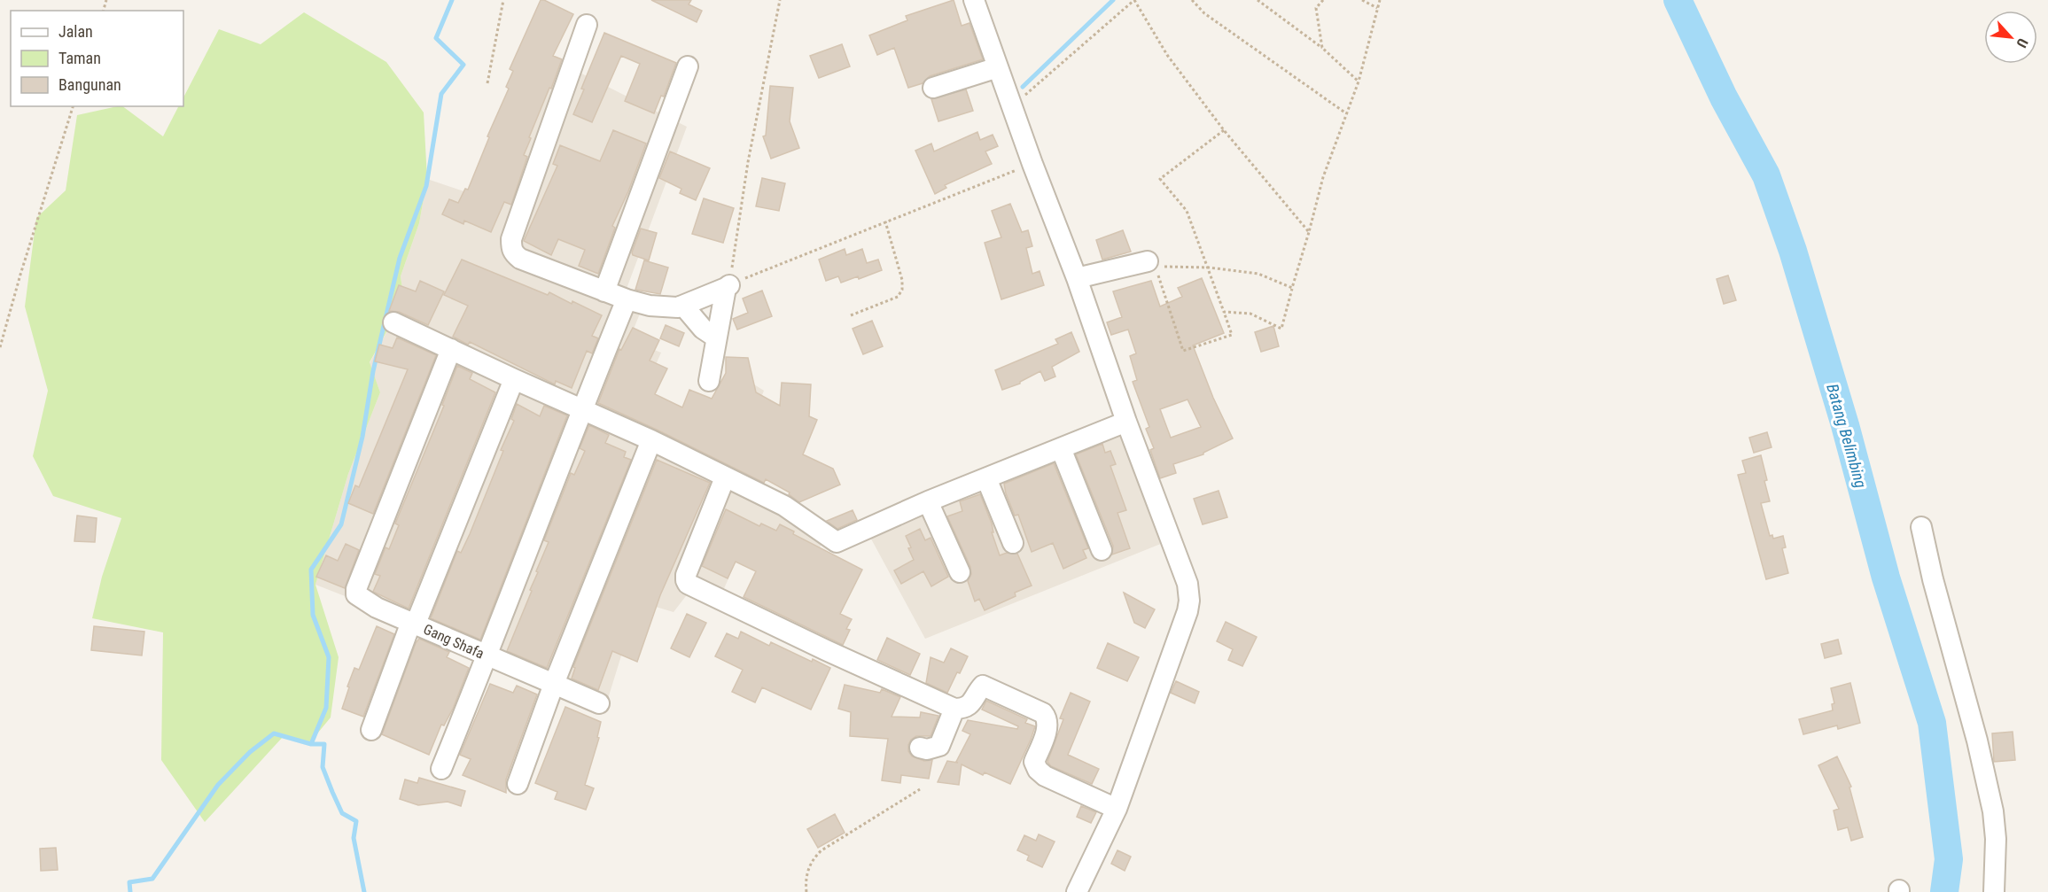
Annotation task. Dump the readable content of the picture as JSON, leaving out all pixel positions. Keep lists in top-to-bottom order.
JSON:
{
  "streets": {
    "street": ["Gang Shafa"]
  },
  "water": ["Batang Belimbing"],
  "legend": ["Jalan", "Taman", "Bangunan"],
  "north": "bottom right"
}
